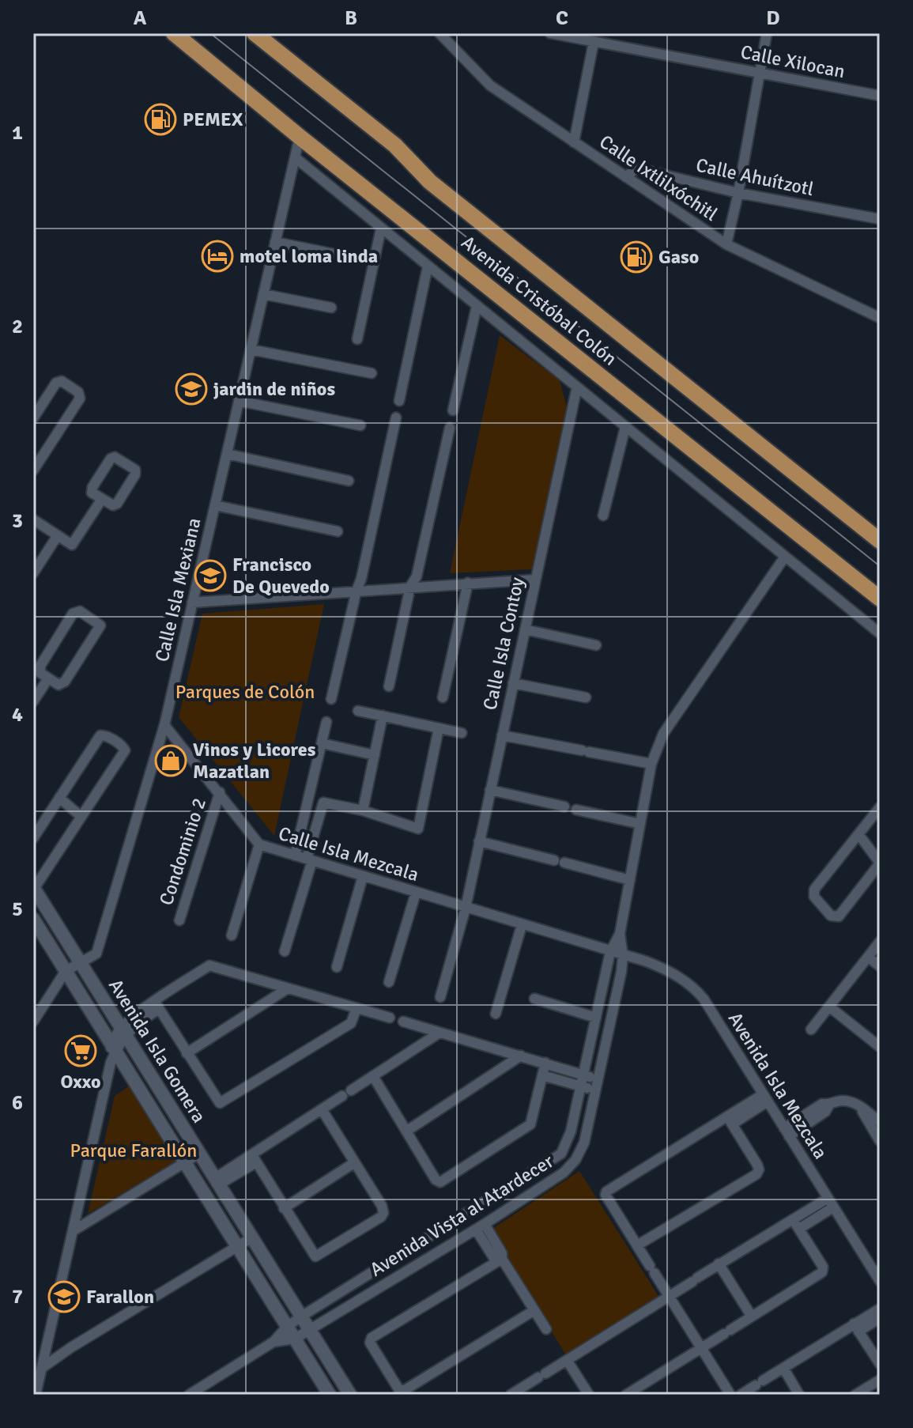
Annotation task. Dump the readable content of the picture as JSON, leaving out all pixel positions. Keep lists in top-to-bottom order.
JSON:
{
  "streets": {
    "main road": ["Avenida Cristóbal Colón"],
    "street": [
      "Calle Xilocan",
      "Calle Ahuítzotl",
      "Calle Ixtlilxóchitl",
      "Calle Isla Mexiana",
      "Calle Isla Contoy",
      "Condominio 2",
      "Calle Isla Mezcala",
      "Avenida Isla Gomera",
      "Avenida Isla Mezcala",
      "Avenida Vista al Atardecer"
    ]
  },
  "crossings": [
    ["Calle Ahuítzotl", "Calle Ixtlilxóchitl"],
    ["Avenida Cristóbal Colón", "Calle Isla Mexiana"],
    ["Calle Isla Mexiana", "Calle Isla Mezcala"],
    ["Calle Isla Mexiana", "Avenida Isla Gomera"],
    ["Calle Isla Contoy", "Calle Isla Mezcala"],
    ["Condominio 2", "Calle Isla Mezcala"],
    ["Calle Isla Mezcala", "Avenida Isla Mezcala"],
    ["Avenida Isla Gomera", "Avenida Vista al Atardecer"],
    ["Avenida Isla Mezcala", "Avenida Vista al Atardecer"]
  ],
  "parks": ["Parques de Colón", "Parque Farallón"],
  "places": {
    "fuel station": ["PEMEX", "Gaso"],
    "hotel": ["motel loma linda"],
    "school or university": ["jardin de niños", "Francisco De Quevedo", "Farallon"],
    "shop": ["Vinos y Licores Mazatlan"],
    "supermarket": ["Oxxo"]
  },
  "grid": {
    "columns": [
      "A",
      "B",
      "C",
      "D"
    ],
    "rows": [
      "1",
      "2",
      "3",
      "4",
      "5",
      "6",
      "7"
    ]
  }
}
